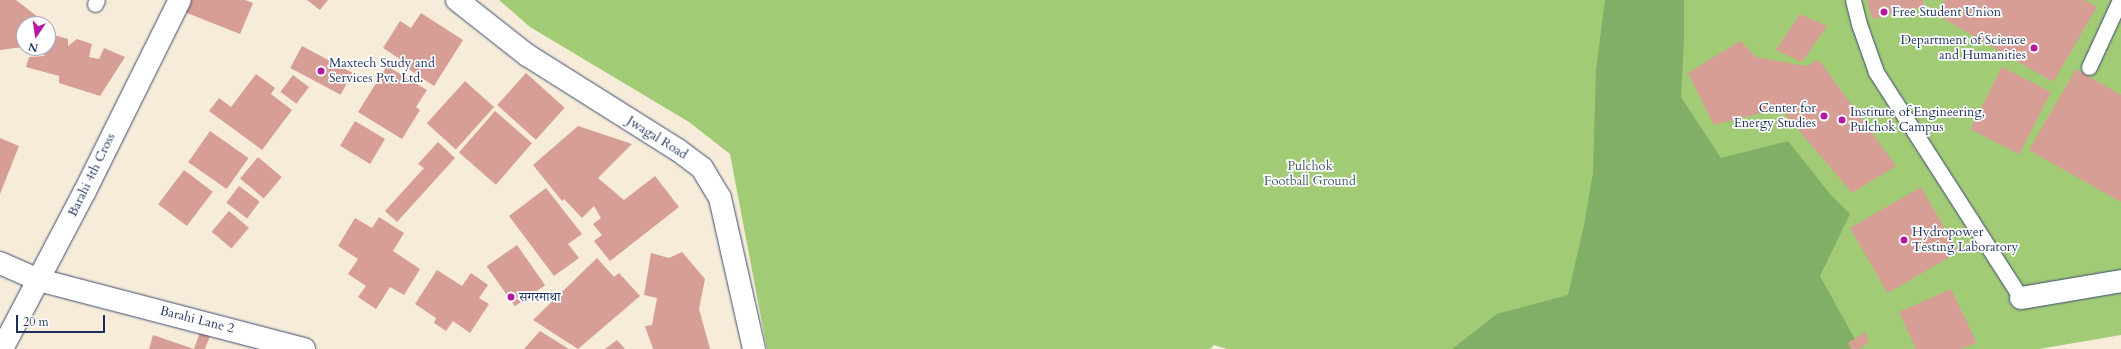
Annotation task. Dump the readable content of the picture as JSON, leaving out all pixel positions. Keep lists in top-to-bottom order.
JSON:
{
  "streets": {
    "street": ["Jwagal Road", "Barahi 4th Cross", "Barahi Lane 2"]
  },
  "crossings": [
    ["Barahi 4th Cross", "Barahi Lane 2"]
  ],
  "parks": ["Pulchok Football Ground"],
  "places": [
    "Free Student Union",
    "Department of Science and Humanities",
    "Maxtech Study and Services Pvt. Ltd.",
    "Center for Energy Studies",
    "Institute of Engineering, Pulchok Campus",
    "Hydropower Testing Laboratory",
    "सगरमाथा"
  ],
  "scale_bar": "20 m",
  "north": "bottom"
}
